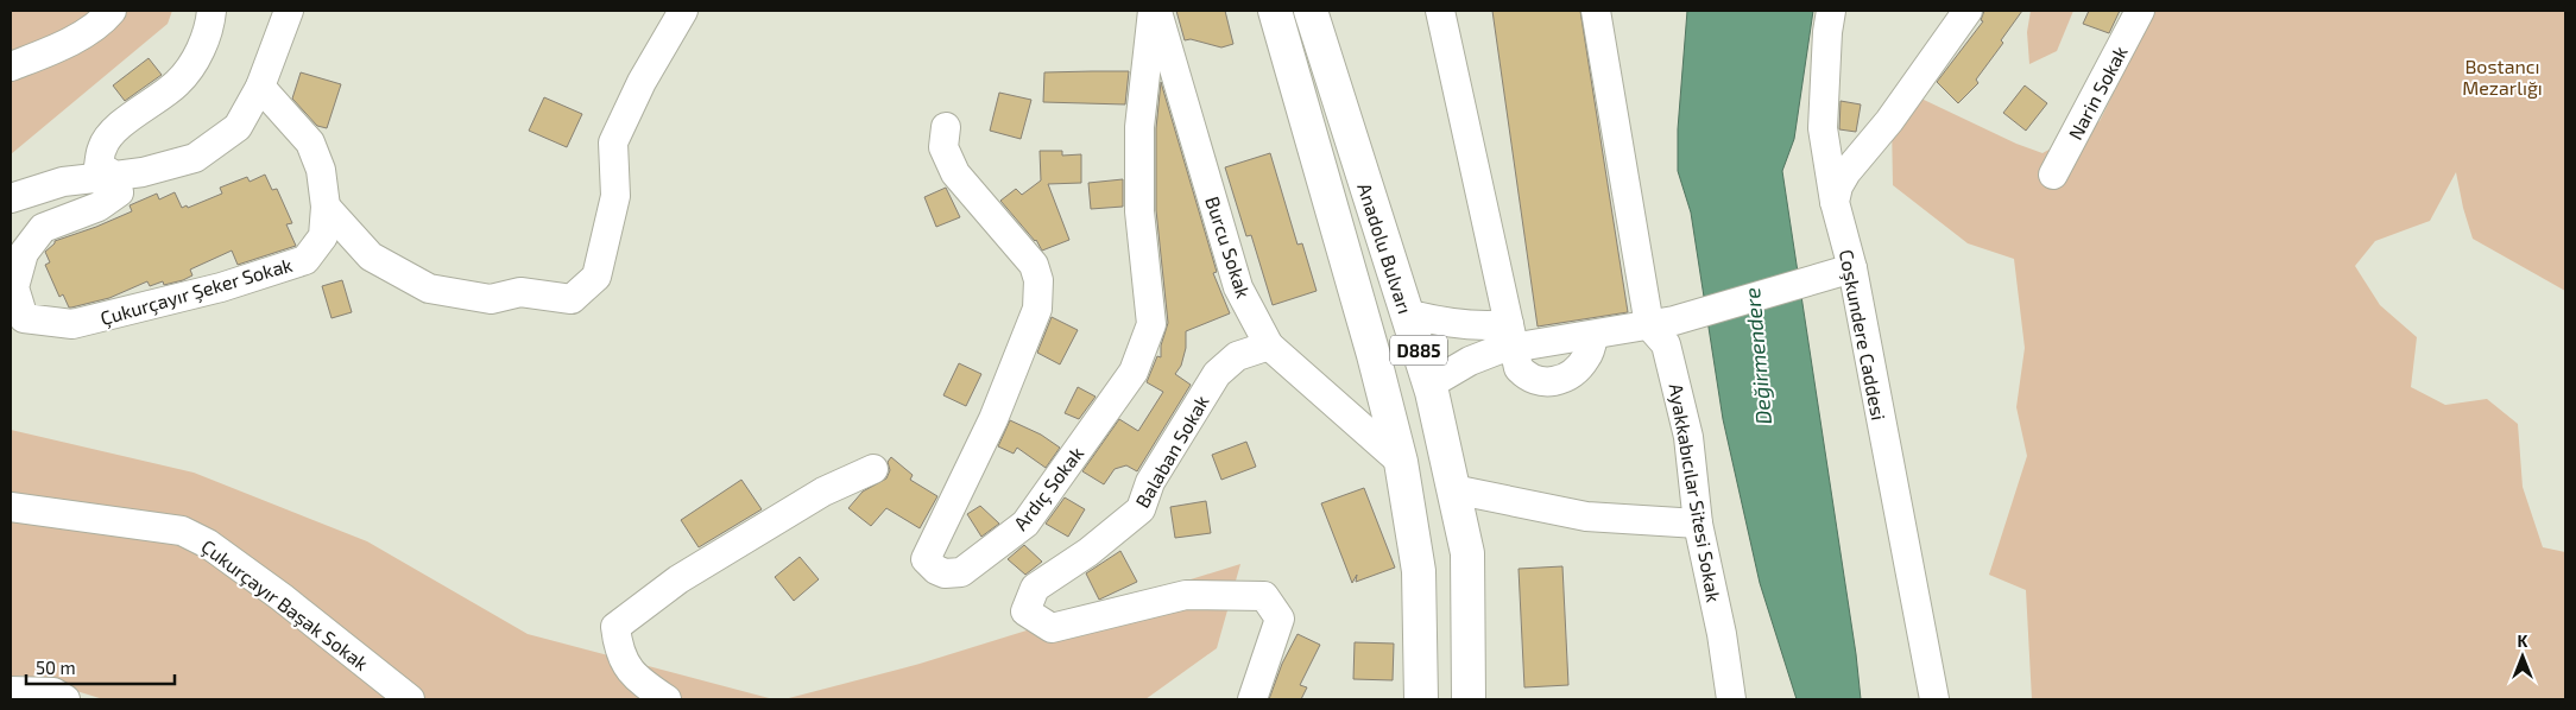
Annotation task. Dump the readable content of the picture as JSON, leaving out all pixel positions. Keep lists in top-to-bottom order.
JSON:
{
  "streets": {
    "highway": ["Anadolu Bulvarı", "D885"],
    "street": [
      "Narin Sokak",
      "Burcu Sokak",
      "Çukurçayır Şeker Sokak",
      "Coşkundere Caddesi",
      "Balaban Sokak",
      "Ardıç Sokak",
      "Ayakkabıcılar Sitesi Sokak",
      "Çukurçayır Başak Sokak"
    ]
  },
  "crossings": [
    ["Burcu Sokak", "Anadolu Bulvarı"],
    ["Burcu Sokak", "Balaban Sokak"],
    ["Burcu Sokak", "Ardıç Sokak"]
  ],
  "water": ["Değirmendere"],
  "parks": ["Bostancı Mezarlığı"],
  "scale_bar": "50 m",
  "north": "top"
}
